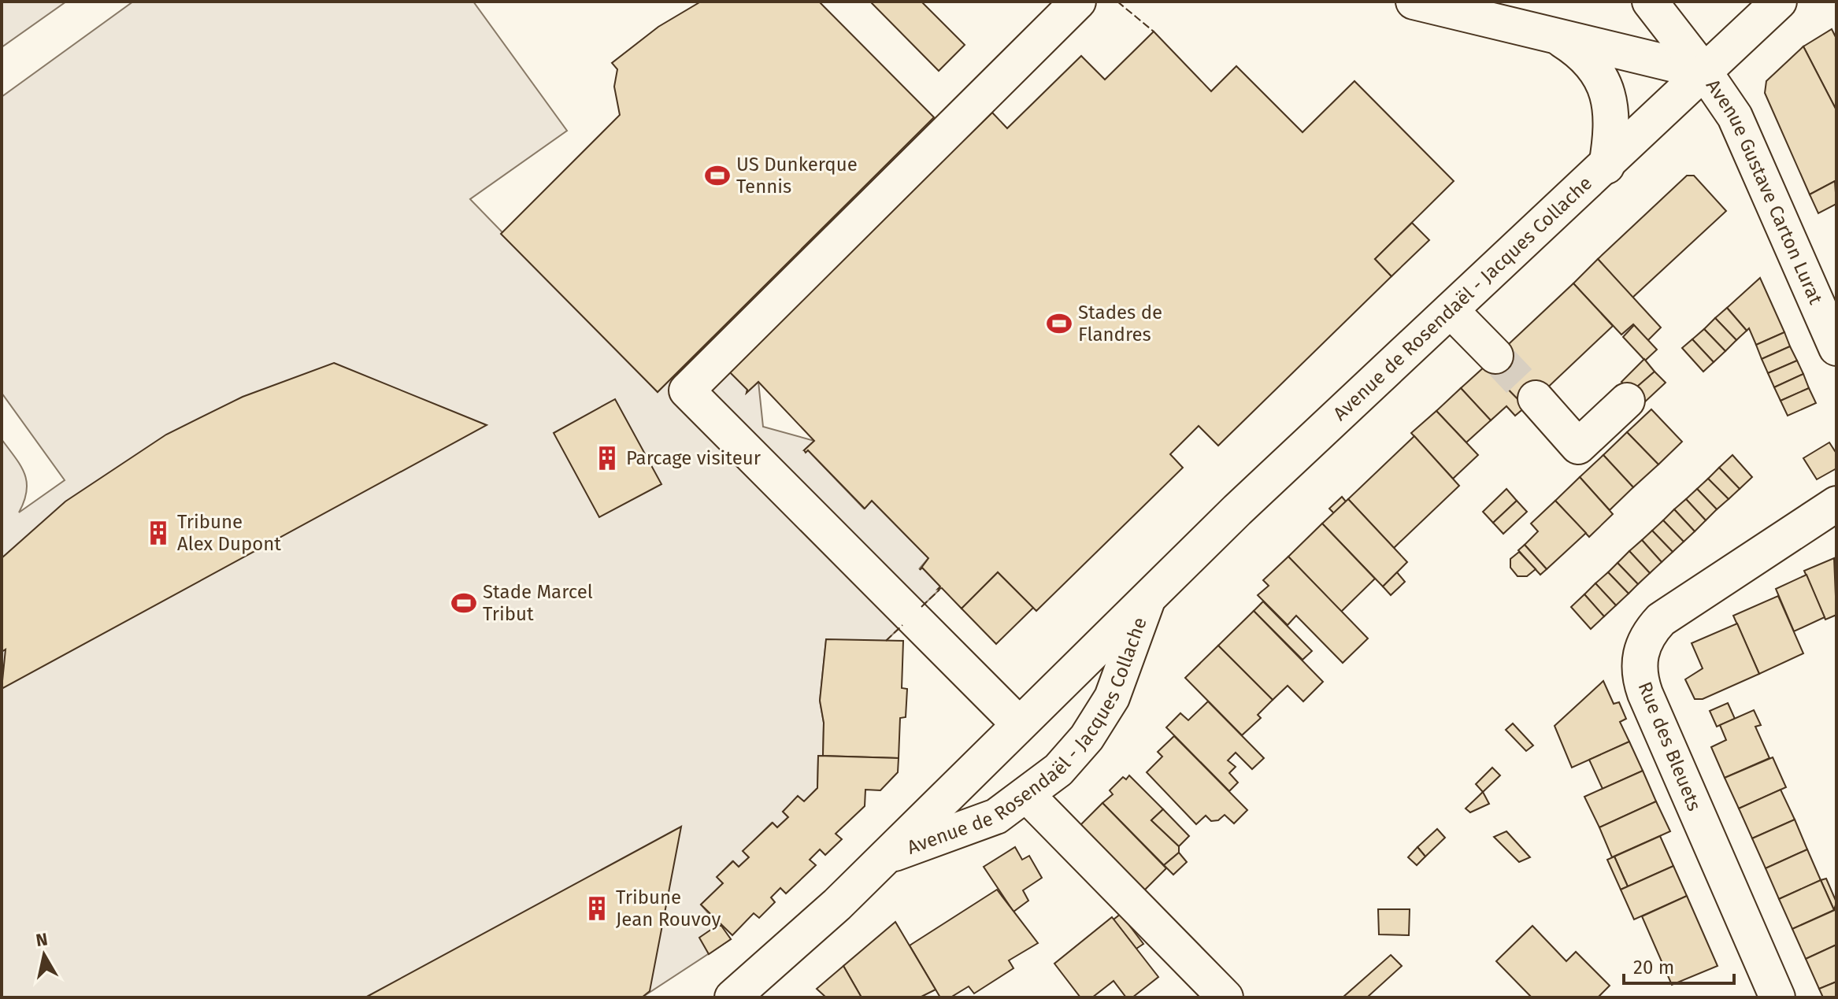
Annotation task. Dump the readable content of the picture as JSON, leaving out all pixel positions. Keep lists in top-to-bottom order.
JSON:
{
  "streets": {
    "street": ["Avenue Gustave Carton Lurat", "Avenue de Rosendaël - Jacques Collache", "Rue des Bleuets"]
  },
  "crossings": [
    ["Avenue Gustave Carton Lurat", "Avenue de Rosendaël - Jacques Collache"]
  ],
  "places": {
    "sports": ["US Dunkerque Tennis", "Stades de Flandres", "Stade Marcel Tribut"],
    "building": ["Parcage visiteur", "Tribune Alex Dupont", "Tribune Jean Rouvoy"]
  },
  "scale_bar": "20 m",
  "north": "top"
}
